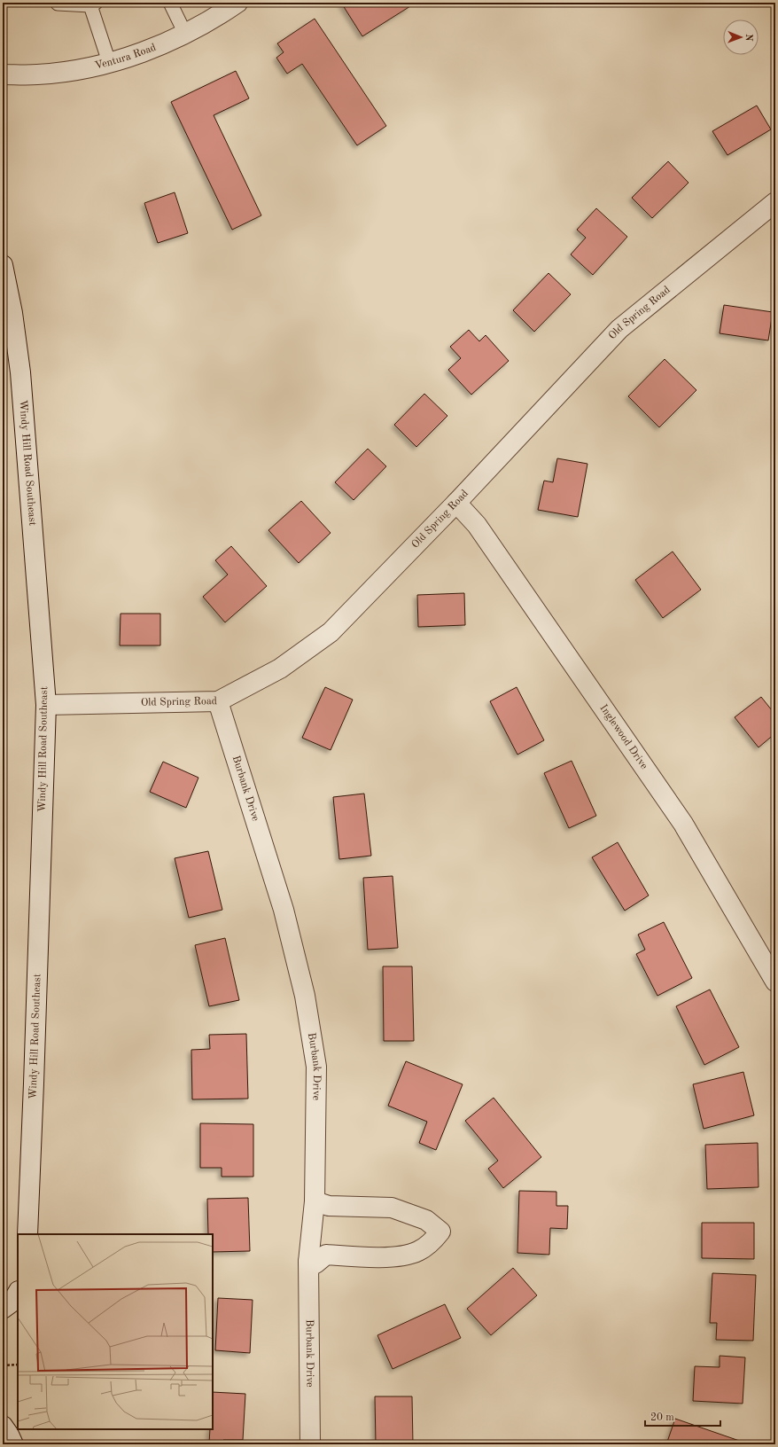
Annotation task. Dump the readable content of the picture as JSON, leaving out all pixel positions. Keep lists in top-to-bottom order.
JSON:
{
  "streets": {
    "street": [
      "Ventura Road",
      "Old Spring Road",
      "Windy Hill Road Southeast",
      "Inglewood Drive",
      "Burbank Drive"
    ]
  },
  "crossings": [
    ["Old Spring Road", "Windy Hill Road Southeast"],
    ["Old Spring Road", "Inglewood Drive"],
    ["Old Spring Road", "Burbank Drive"]
  ],
  "scale_bar": "20 m",
  "north": "right"
}
